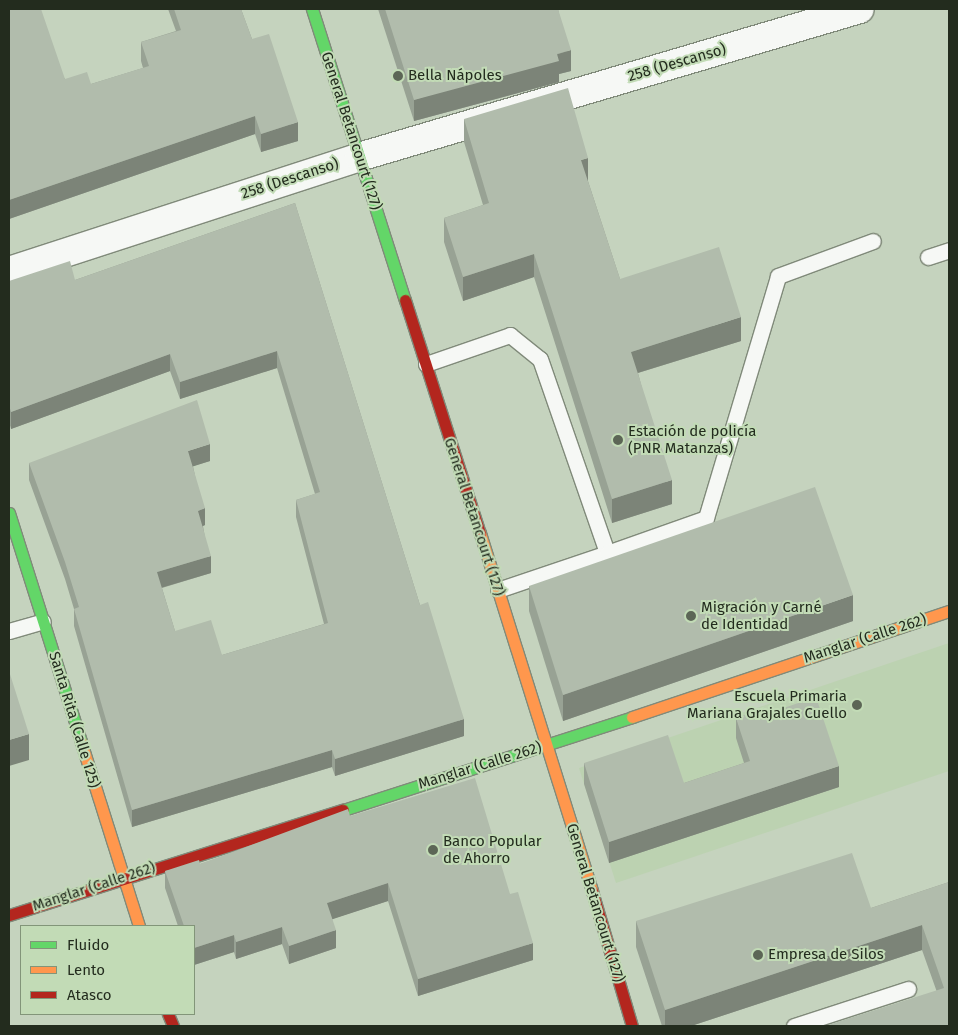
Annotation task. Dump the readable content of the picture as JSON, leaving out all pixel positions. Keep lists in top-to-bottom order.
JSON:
{
  "streets": {
    "street": [
      "258 (Descanso)",
      "General Betancourt (127)",
      "Manglar (Calle 262)",
      "Santa Rita (Calle 125)"
    ]
  },
  "crossings": [
    ["258 (Descanso)", "General Betancourt (127)"],
    ["General Betancourt (127)", "Manglar (Calle 262)"],
    ["Manglar (Calle 262)", "Santa Rita (Calle 125)"]
  ],
  "places": [
    "Bella Nápoles",
    "Estación de policía (PNR Matanzas)",
    "Migración y Carné de Identidad",
    "Escuela Primaria Mariana Grajales Cuello",
    "Banco Popular de Ahorro",
    "Empresa de Silos"
  ],
  "legend": ["Fluido", "Lento", "Atasco"]
}
